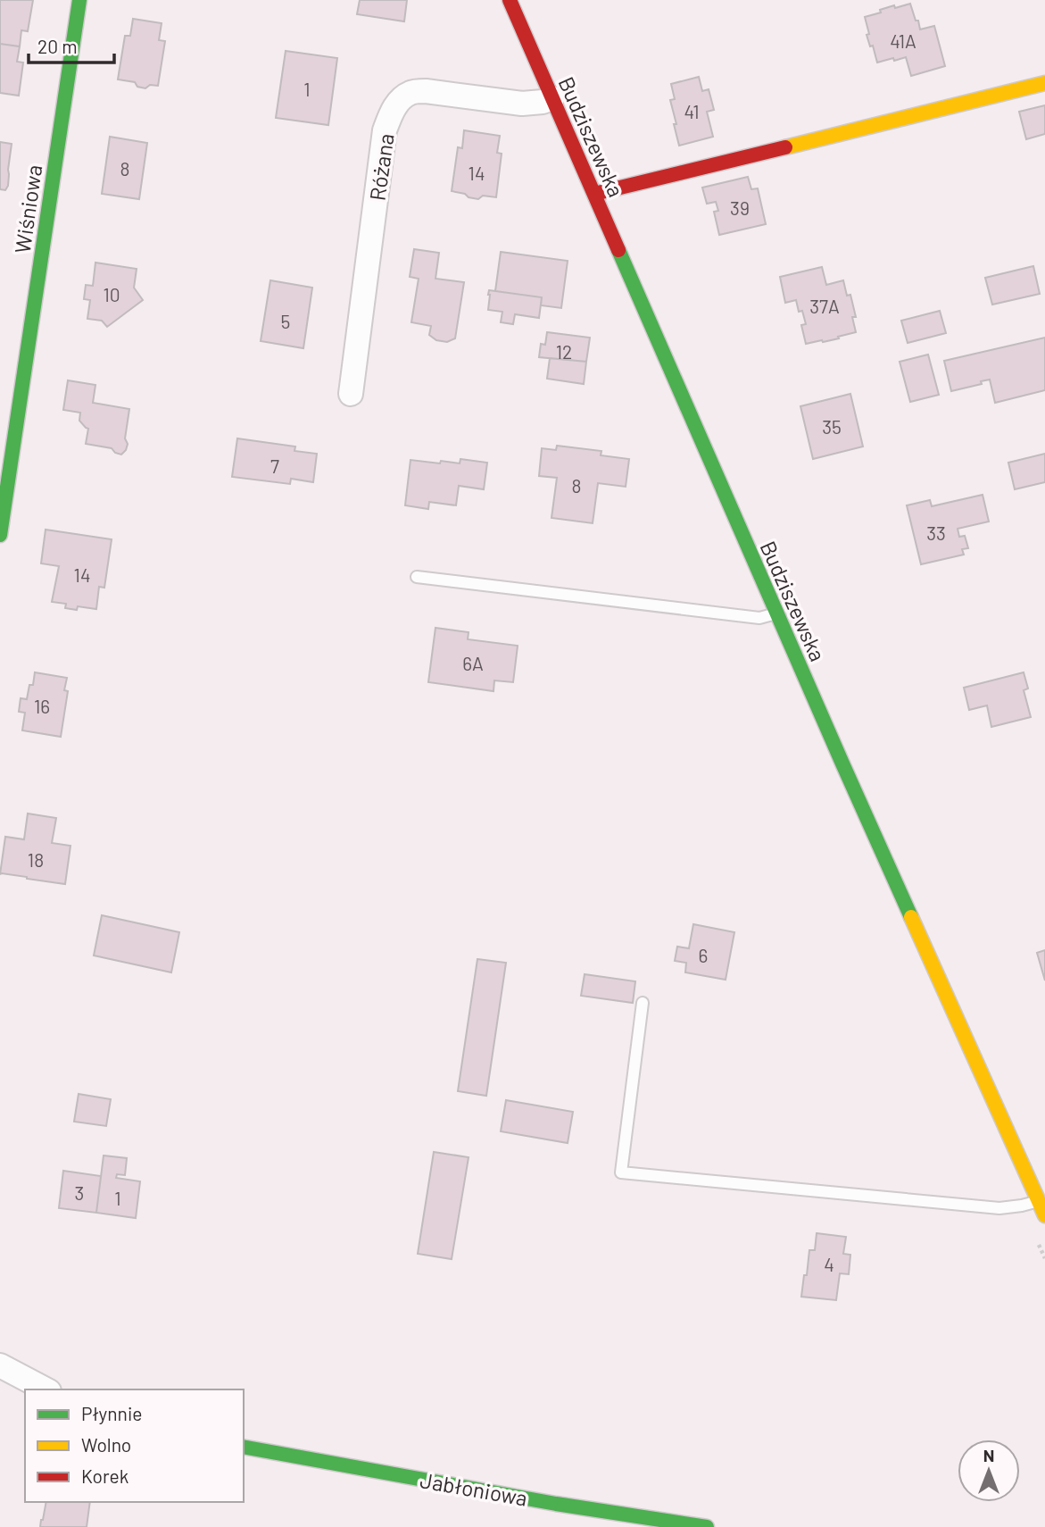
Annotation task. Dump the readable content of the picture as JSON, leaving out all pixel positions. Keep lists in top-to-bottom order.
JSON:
{
  "streets": {
    "street": [
      "Budziszewska",
      "Różana",
      "Wiśniowa",
      "Jabłoniowa"
    ]
  },
  "crossings": [
    ["Budziszewska", "Różana"]
  ],
  "house_numbers": [
    "41A",
    "1",
    "41",
    "8",
    "14",
    "39",
    "10",
    "37A",
    "5",
    "12",
    "35",
    "7",
    "8",
    "33",
    "14",
    "6A",
    "16",
    "18",
    "6",
    "3",
    "1",
    "4"
  ],
  "legend": ["Płynnie", "Wolno", "Korek"],
  "scale_bar": "20 m",
  "north": "top"
}
